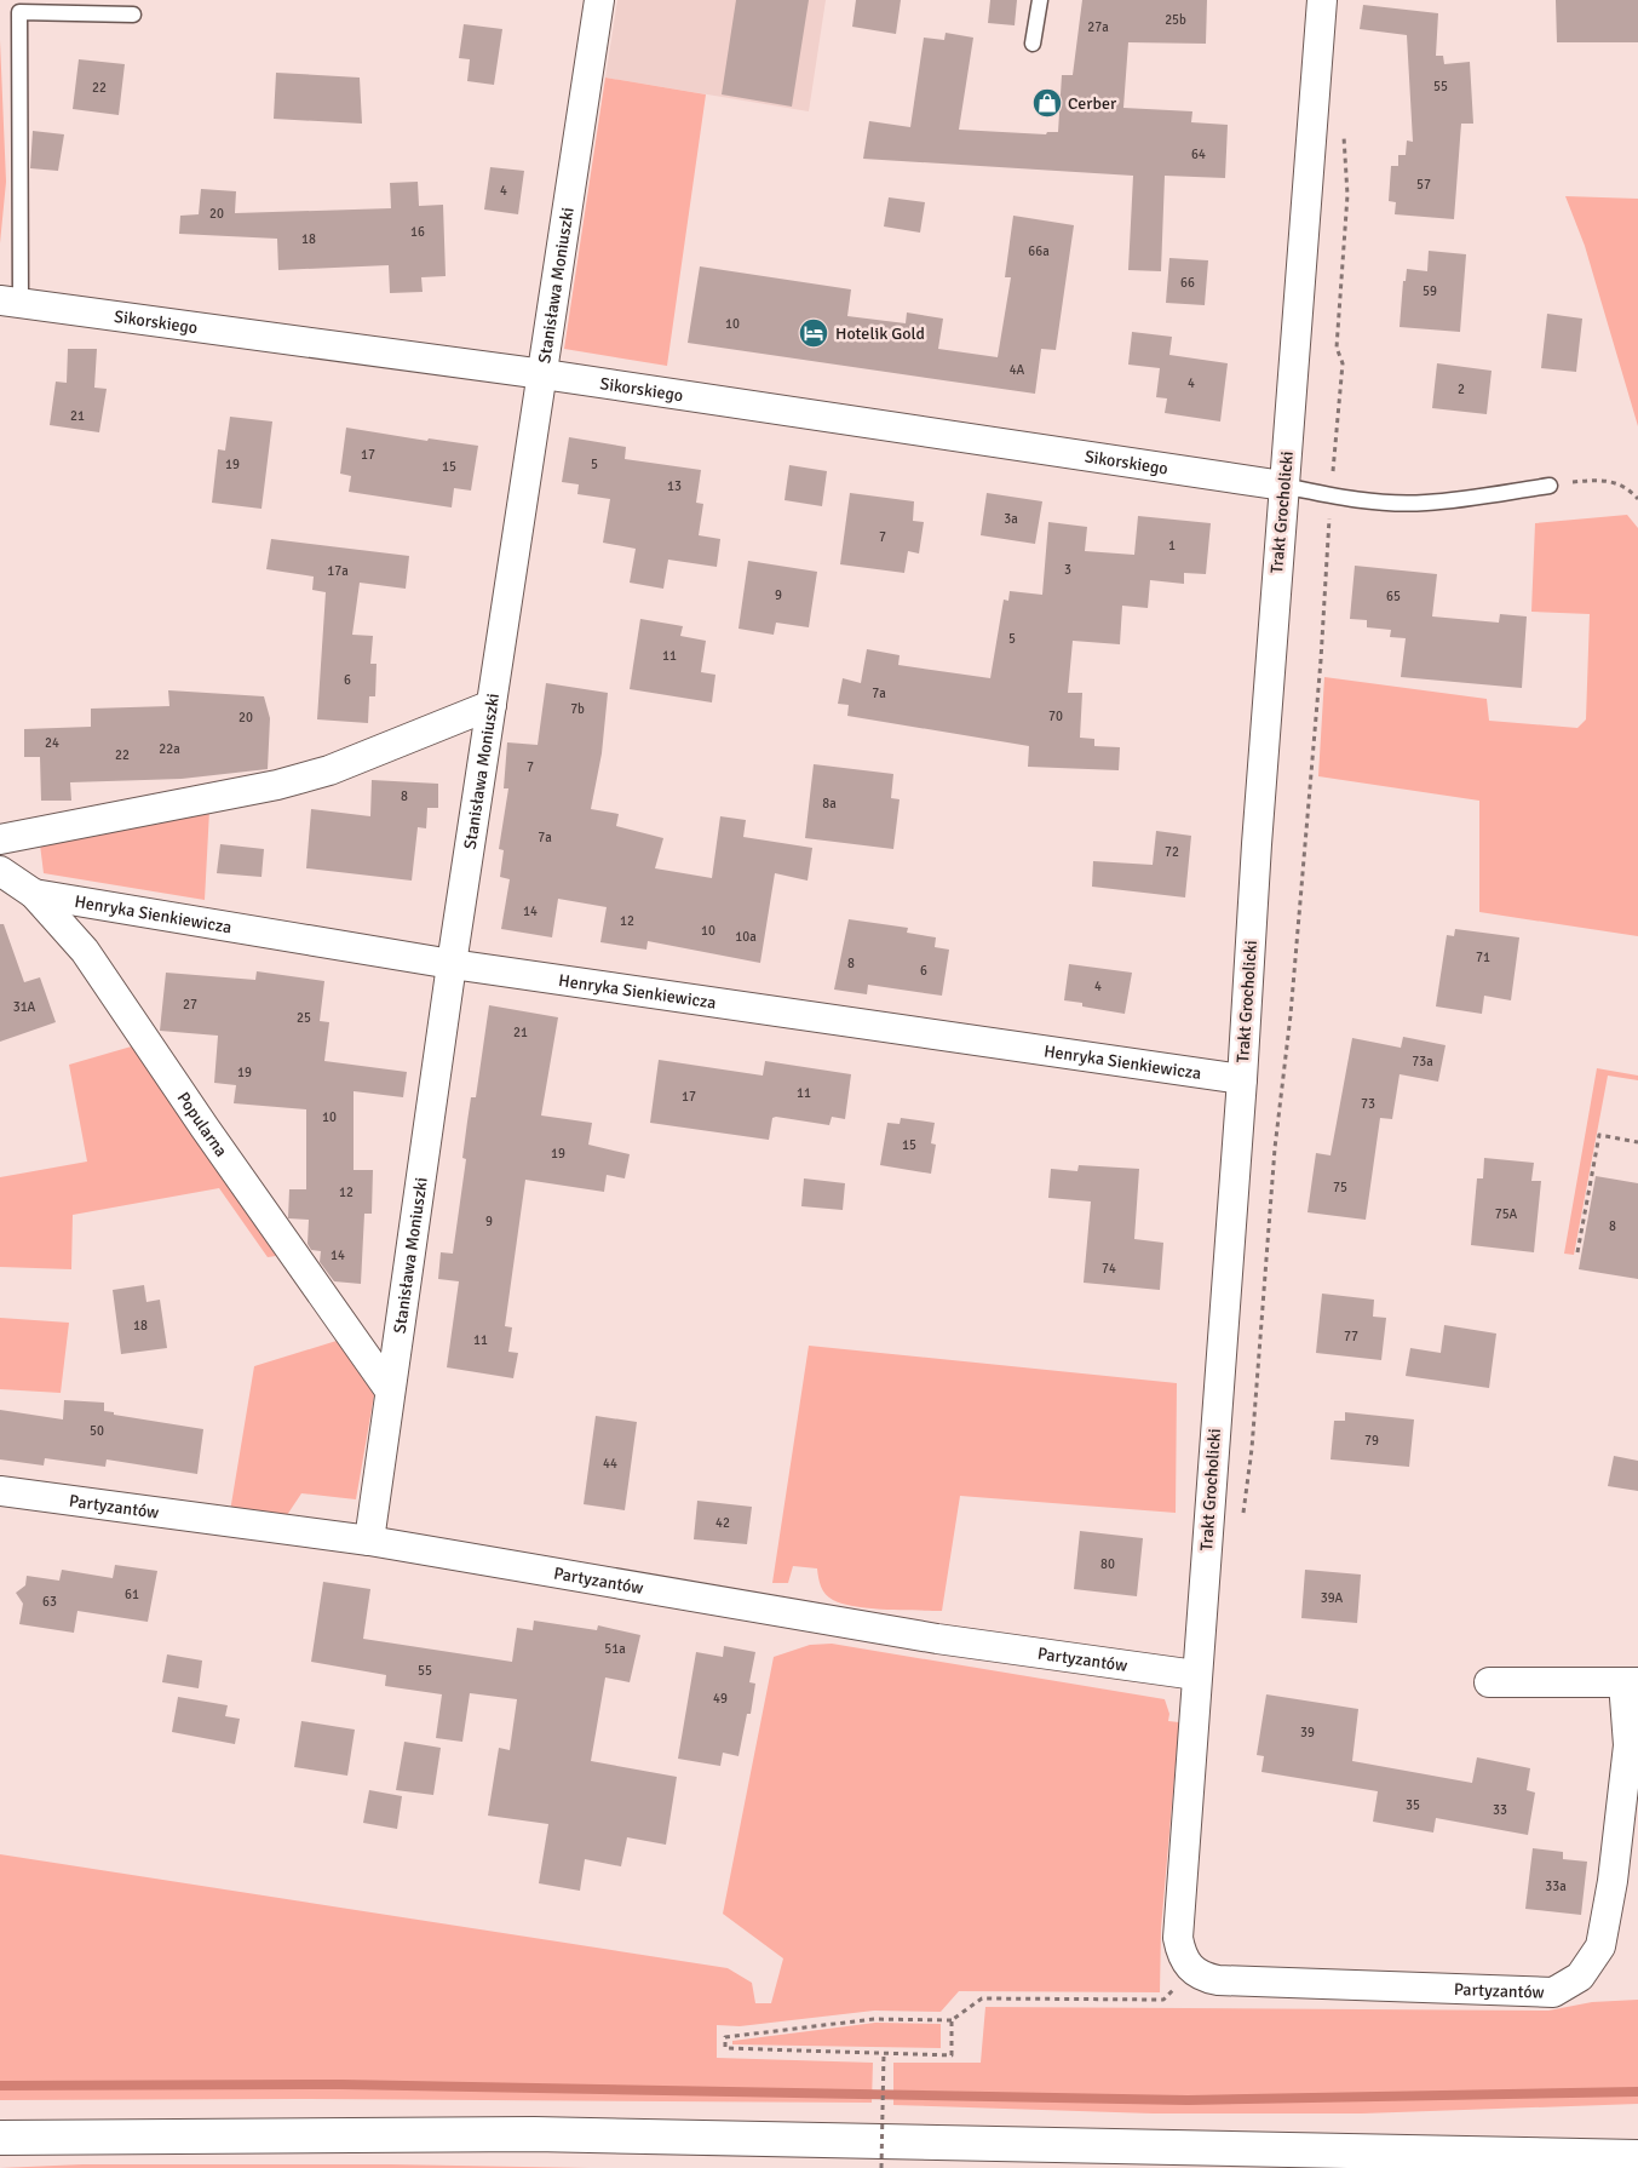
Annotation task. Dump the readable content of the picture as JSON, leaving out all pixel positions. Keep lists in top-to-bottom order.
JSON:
{
  "streets": {
    "street": [
      "Stanisława Moniuszki",
      "Sikorskiego",
      "Trakt Grocholicki",
      "Henryka Sienkiewicza",
      "Popularna",
      "Partyzantów"
    ]
  },
  "crossings": [
    ["Stanisława Moniuszki", "Sikorskiego"],
    ["Stanisława Moniuszki", "Henryka Sienkiewicza"],
    ["Stanisława Moniuszki", "Popularna"],
    ["Stanisława Moniuszki", "Partyzantów"],
    ["Sikorskiego", "Trakt Grocholicki"],
    ["Trakt Grocholicki", "Henryka Sienkiewicza"],
    ["Trakt Grocholicki", "Partyzantów"],
    ["Henryka Sienkiewicza", "Popularna"]
  ],
  "places": {
    "shop": ["Cerber"],
    "hotel": ["Hotelik Gold"]
  },
  "house_numbers": [
    "25b",
    "27a",
    "55",
    "22",
    "64",
    "57",
    "4",
    "20",
    "16",
    "18",
    "66a",
    "66",
    "59",
    "10",
    "4A",
    "4",
    "2",
    "21",
    "17",
    "19",
    "5",
    "15",
    "13",
    "3a",
    "7",
    "1",
    "3",
    "17a",
    "9",
    "65",
    "5",
    "11",
    "6",
    "7a",
    "7b",
    "70",
    "20",
    "24",
    "22a",
    "22",
    "7",
    "8",
    "8a",
    "7a",
    "72",
    "14",
    "12",
    "10",
    "10a",
    "71",
    "8",
    "6",
    "4",
    "27",
    "31A",
    "25",
    "21",
    "73a",
    "19",
    "11",
    "17",
    "73",
    "10",
    "15",
    "19",
    "75",
    "12",
    "75A",
    "9",
    "8",
    "14",
    "74",
    "18",
    "77",
    "11",
    "50",
    "79",
    "44",
    "42",
    "80",
    "61",
    "39A",
    "63",
    "51a",
    "55",
    "49",
    "39",
    "35",
    "33",
    "33a"
  ]
}
